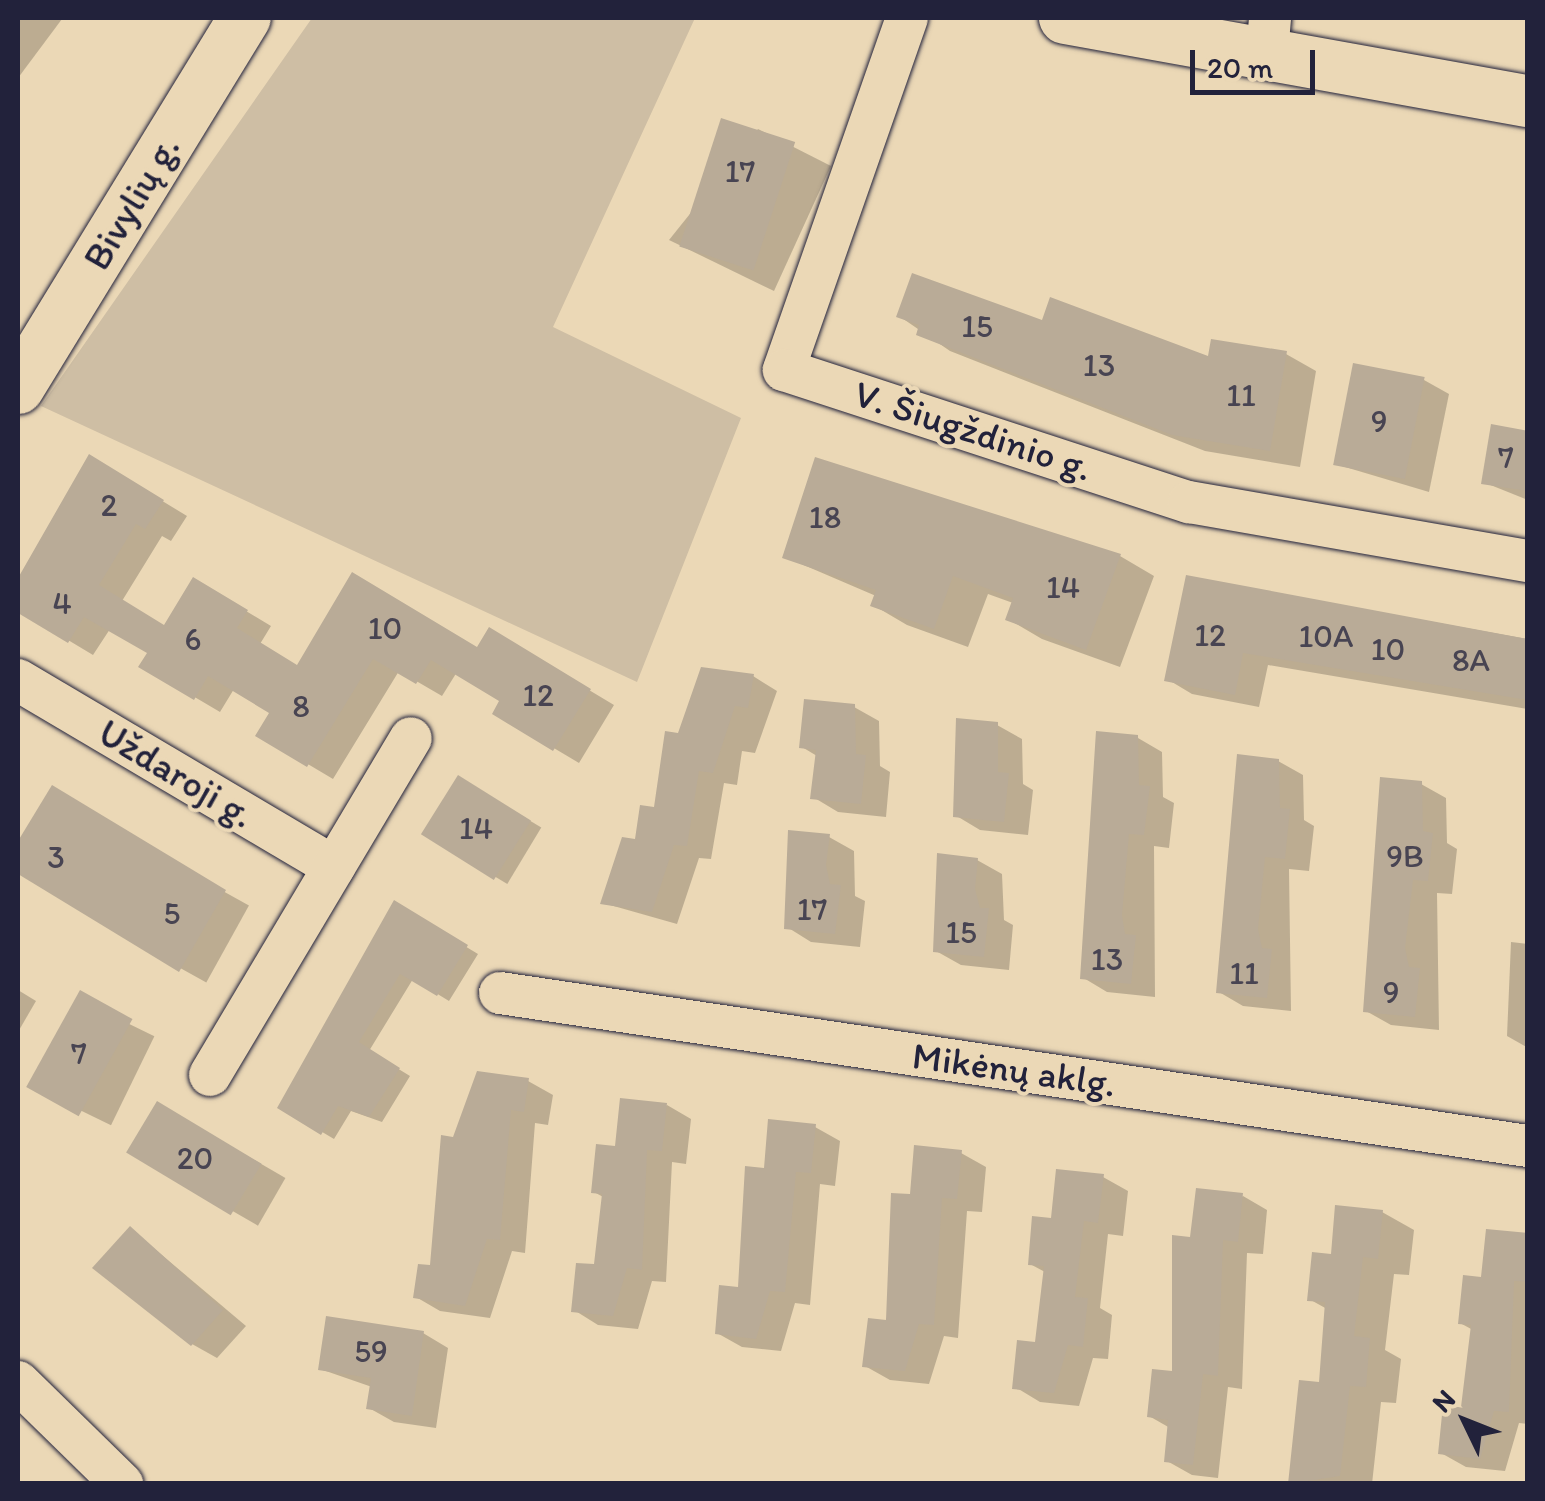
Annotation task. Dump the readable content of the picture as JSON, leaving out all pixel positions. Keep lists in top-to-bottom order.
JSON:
{
  "streets": {
    "street": [
      "Bivylių g.",
      "V. Šiugždinio g.",
      "Uždaroji g.",
      "Mikėnų aklg."
    ]
  },
  "house_numbers": [
    "17",
    "15",
    "13",
    "11",
    "9",
    "7",
    "2",
    "18",
    "14",
    "4",
    "10",
    "12",
    "10A",
    "6",
    "10",
    "8A",
    "12",
    "8",
    "14",
    "9B",
    "3",
    "17",
    "5",
    "15",
    "13",
    "11",
    "9",
    "7",
    "20",
    "59"
  ],
  "scale_bar": "20 m",
  "north": "top left"
}
